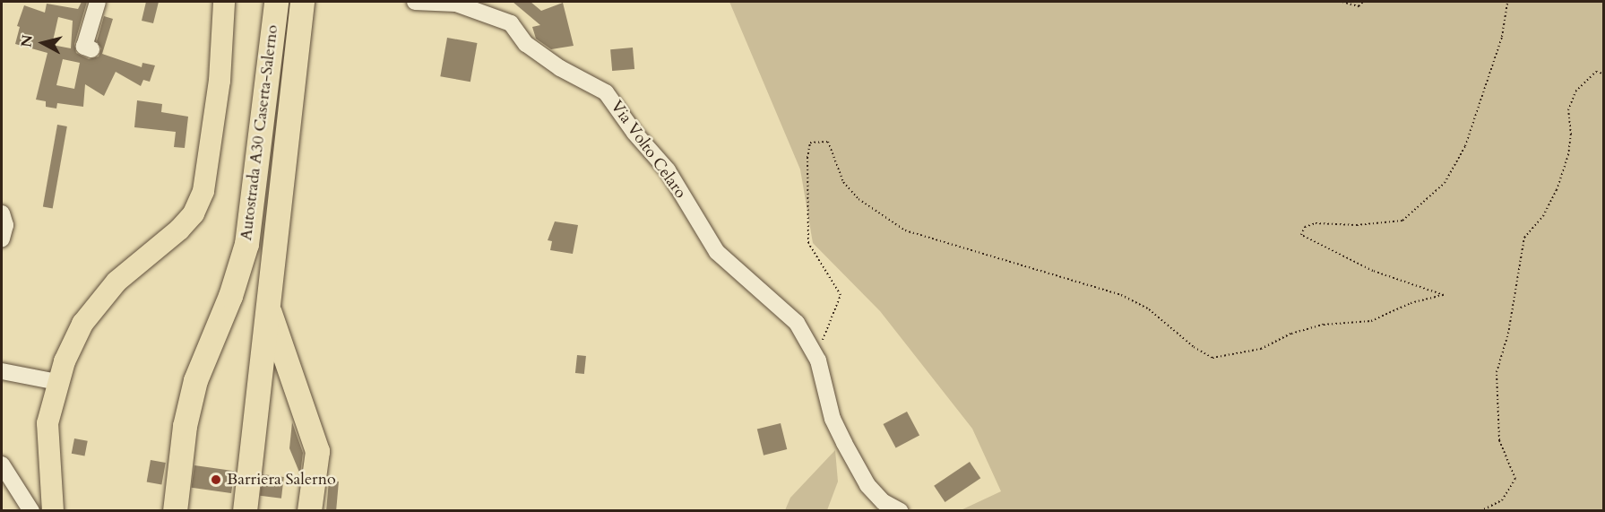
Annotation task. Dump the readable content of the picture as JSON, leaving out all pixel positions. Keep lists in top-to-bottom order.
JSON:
{
  "streets": {
    "highway": ["Autostrada A30 Caserta-Salerno"],
    "street": ["Via Volto Celaro"]
  },
  "places": ["Barriera Salerno"],
  "north": "left"
}
